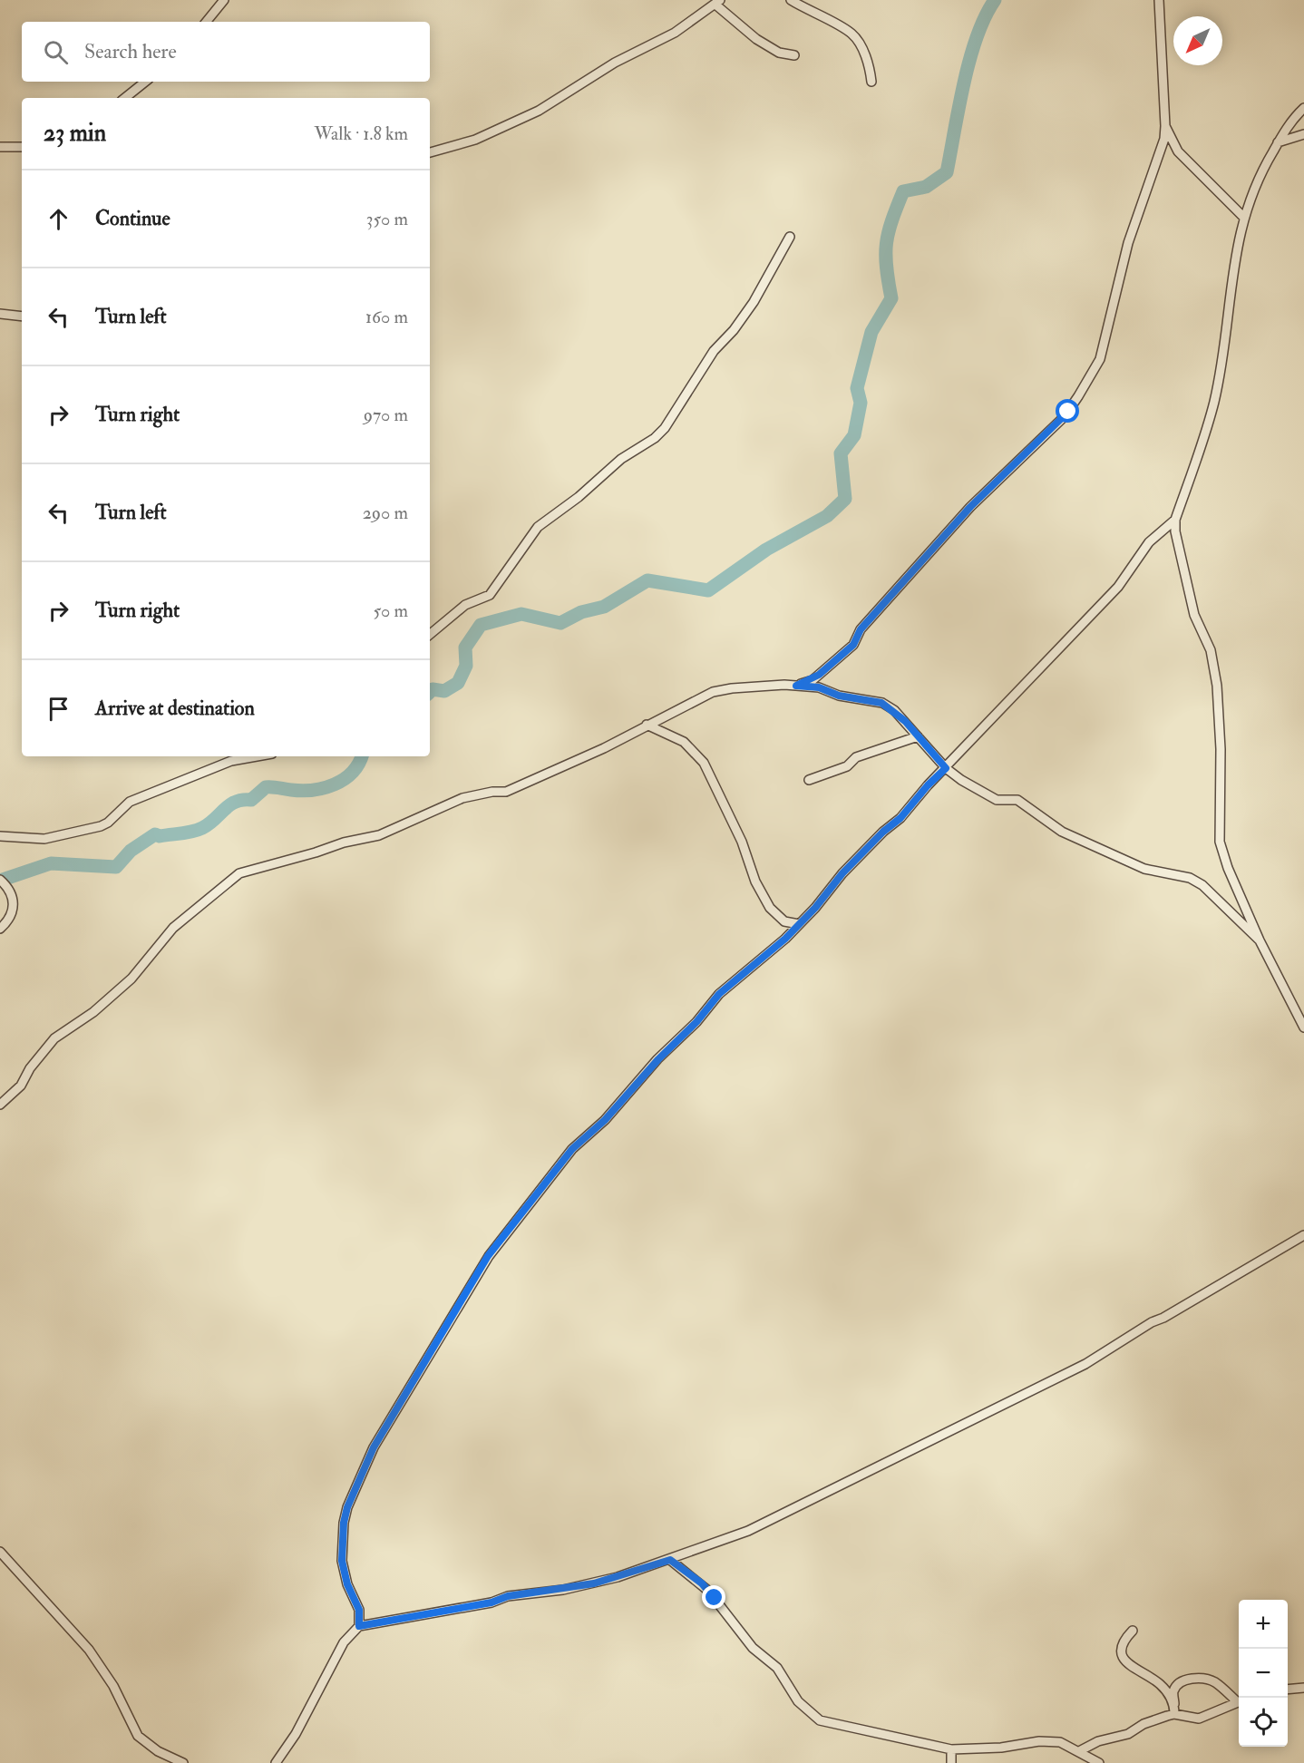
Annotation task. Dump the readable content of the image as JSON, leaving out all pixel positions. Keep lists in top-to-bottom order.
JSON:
{
  "north": "bottom left",
  "page": {
    "search": "Search here",
    "heading": ["23 min", "Walk · 1.8 km"],
    "list": [
      ["Continue", "350 m"],
      ["Turn left", "160 m"],
      ["Turn right", "970 m"],
      ["Turn left", "290 m"],
      ["Turn right", "50 m"],
      "Arrive at destination"
    ],
    "map_buttons": ["+", "−"]
  }
}
